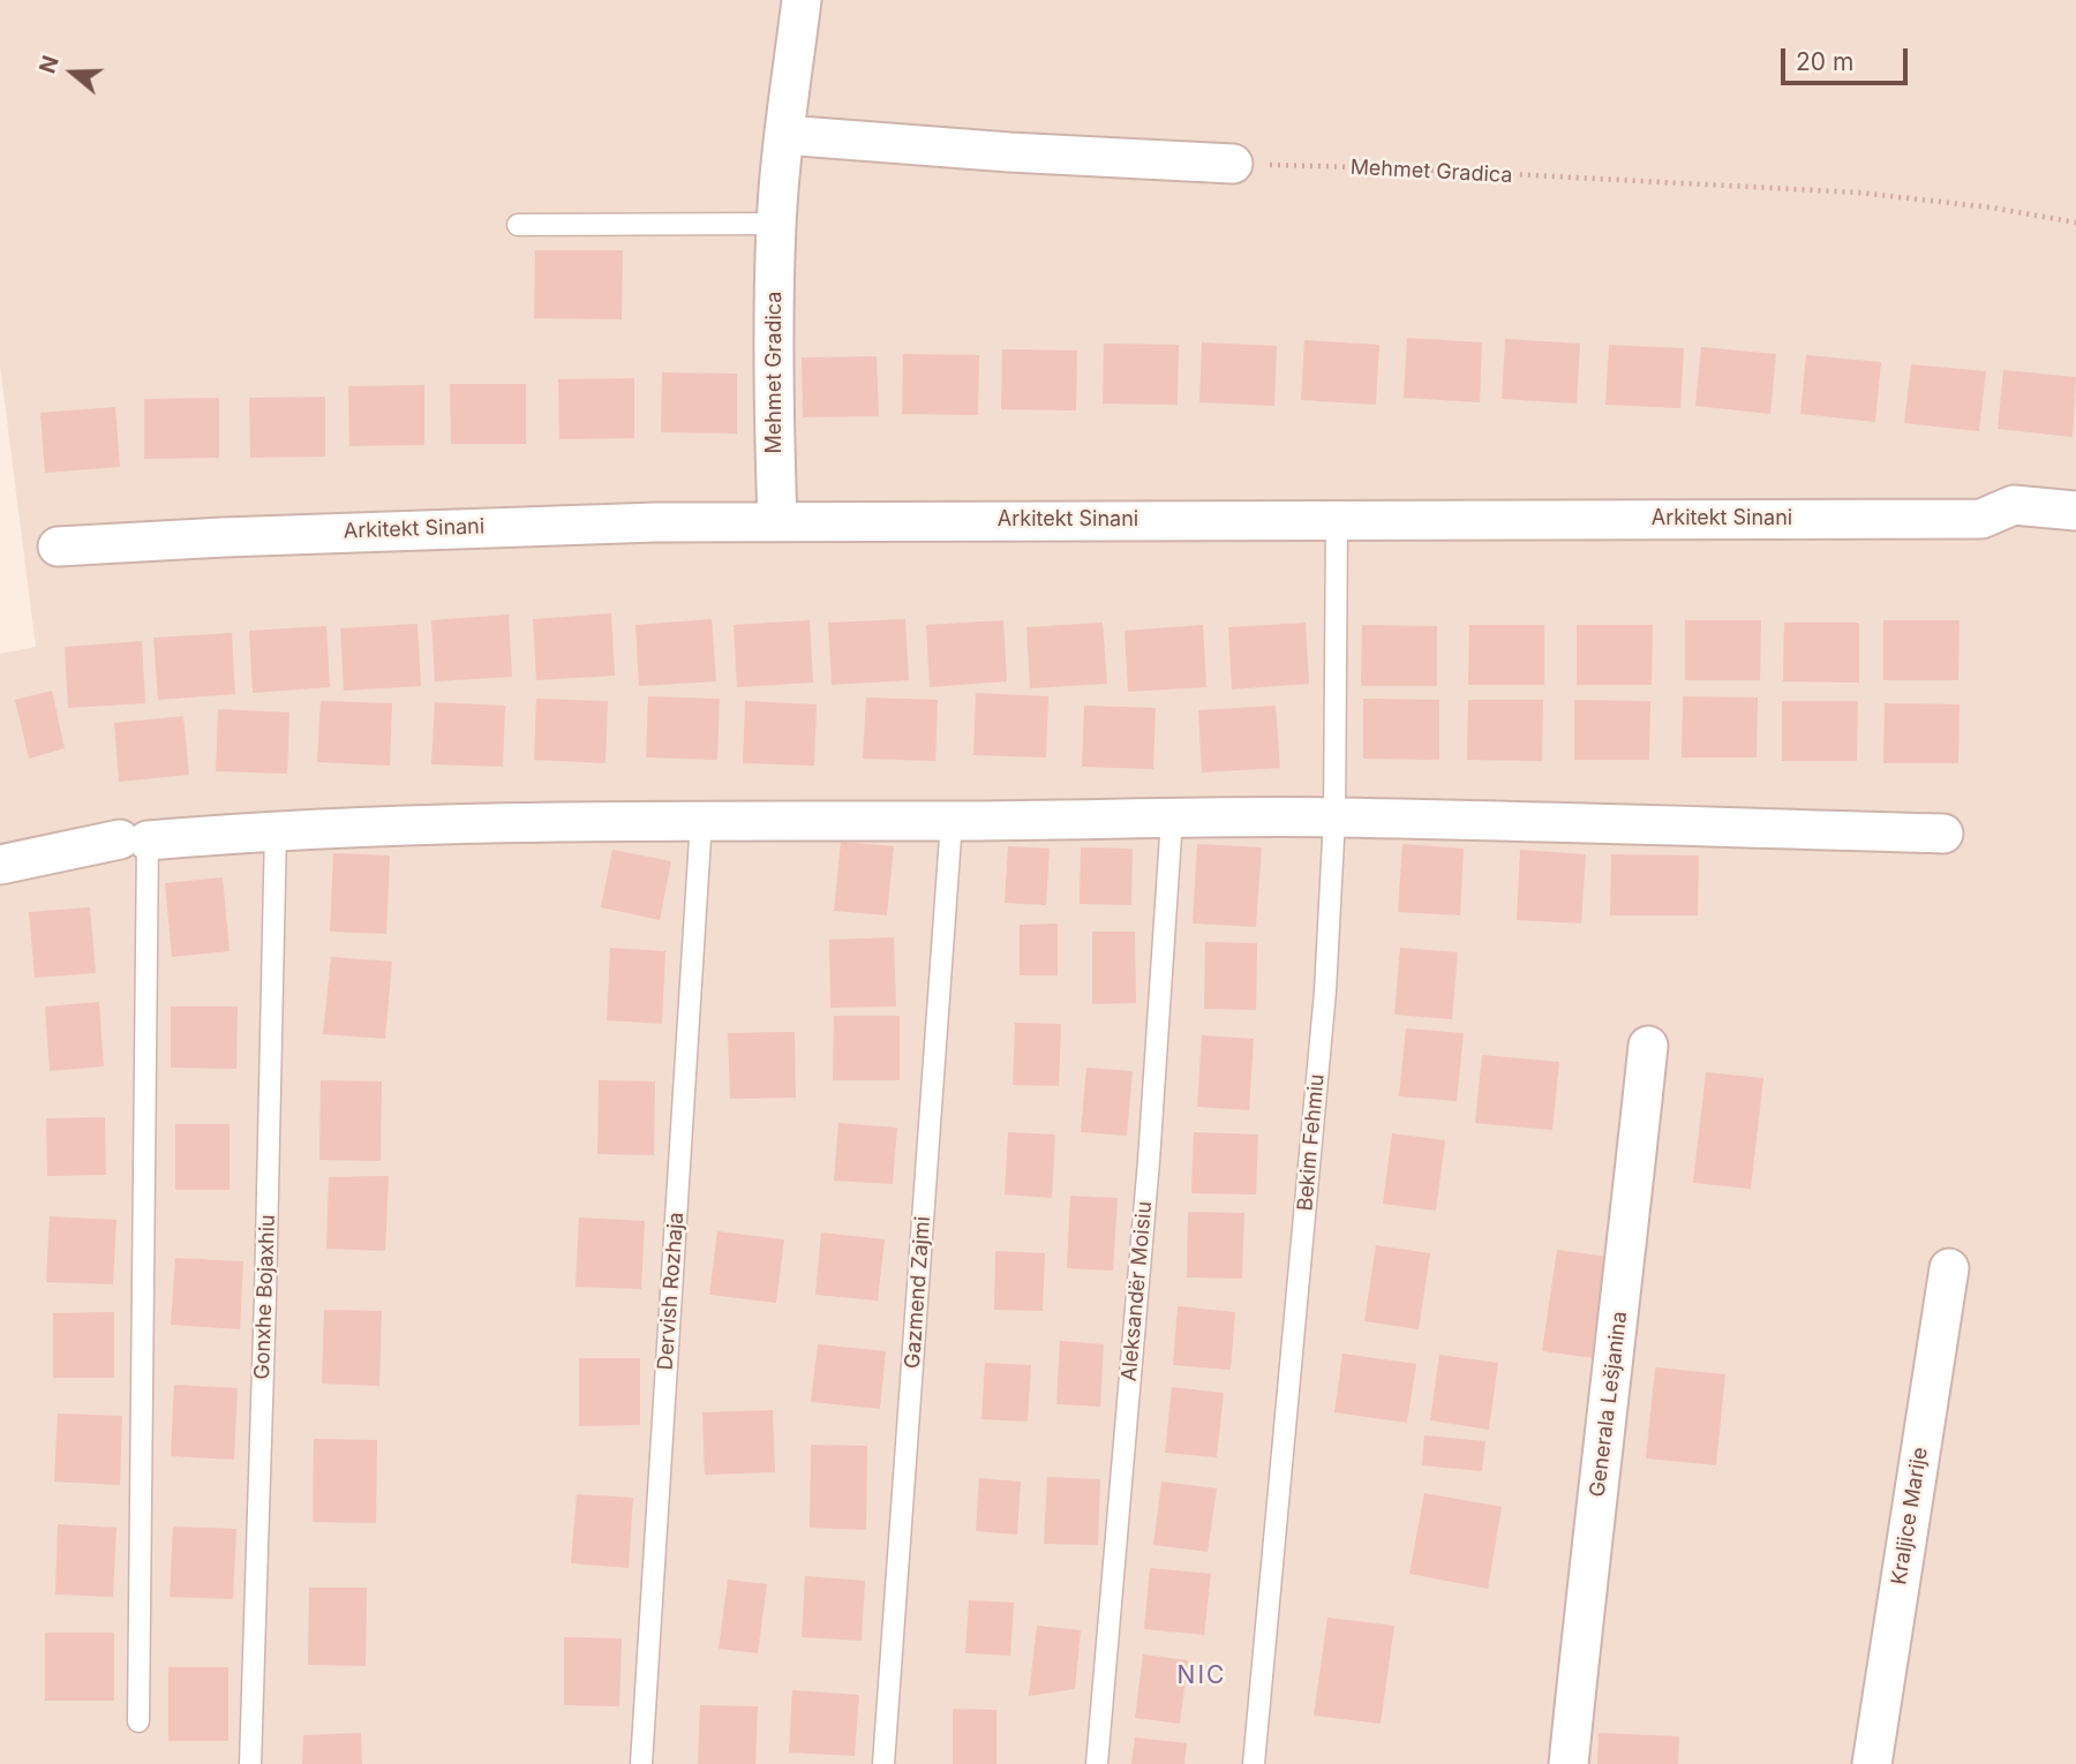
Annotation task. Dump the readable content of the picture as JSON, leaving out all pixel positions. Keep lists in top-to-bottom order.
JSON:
{
  "streets": {
    "street": [
      "Mehmet Gradica",
      "Arkitekt Sinani",
      "Generala Lešjanina",
      "Kraljice Marije"
    ],
    "lane": [
      "Bekim Fehmiu",
      "Dervish Rozhaja",
      "Aleksandër Moisiu",
      "Gazmend Zajmi",
      "Gonxhe Bojaxhiu"
    ]
  },
  "crossings": [
    ["Mehmet Gradica", "Arkitekt Sinani"],
    ["Arkitekt Sinani", "Bekim Fehmiu"]
  ],
  "districts": ["NIC"],
  "scale_bar": "20 m",
  "north": "left"
}
